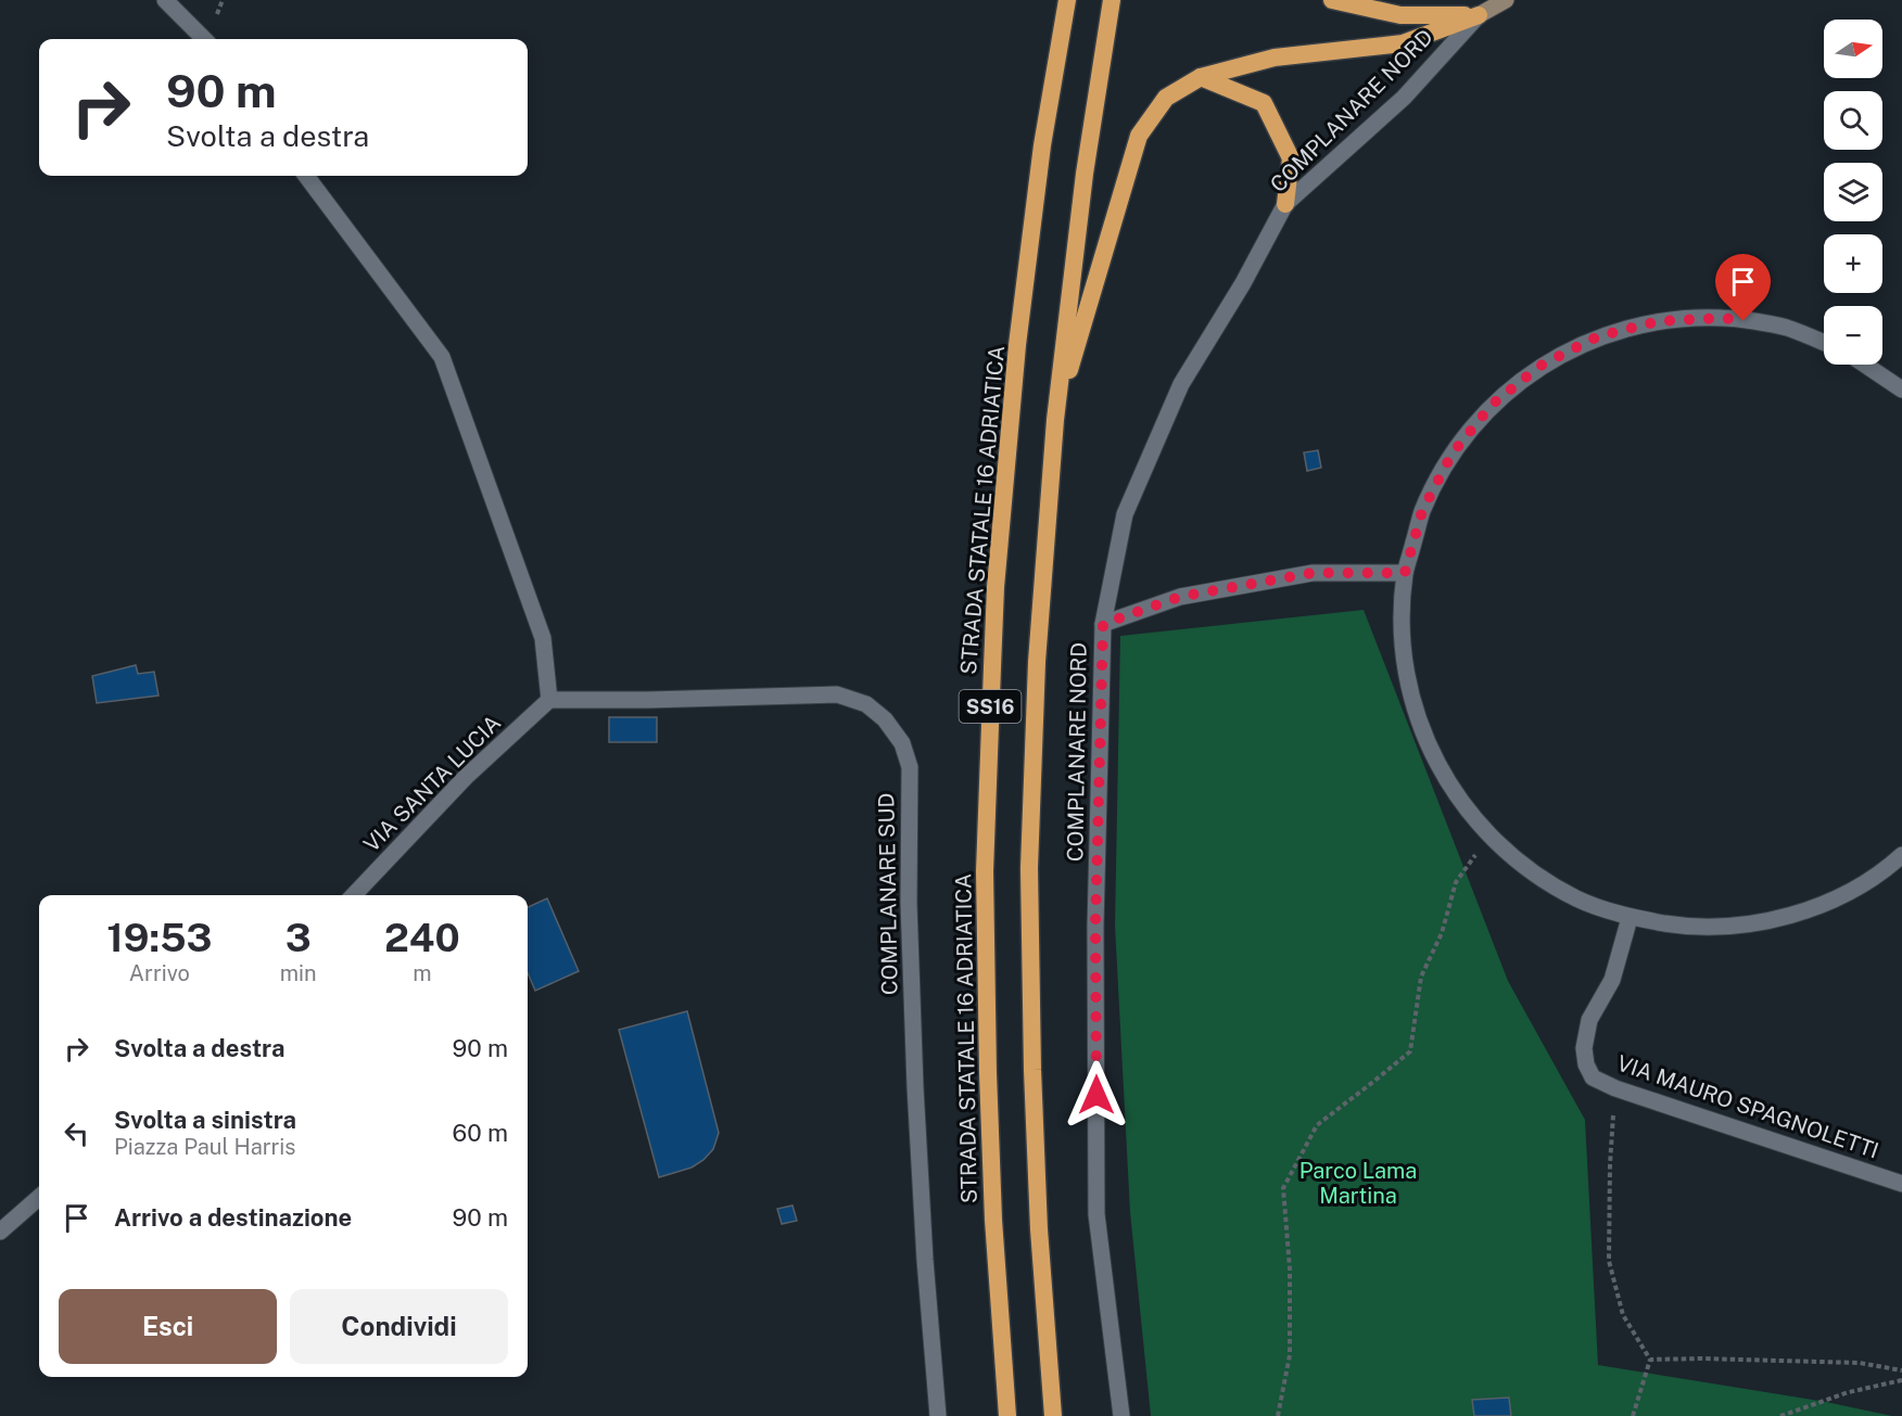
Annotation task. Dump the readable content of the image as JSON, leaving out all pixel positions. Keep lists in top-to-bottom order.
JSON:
{
  "streets": {
    "highway": ["STRADA STATALE 16 ADRIATICA", "SS16"],
    "street": [
      "COMPLANARE NORD",
      "VIA SANTA LUCIA",
      "COMPLANARE SUD",
      "VIA MAURO SPAGNOLETTI"
    ]
  },
  "crossings": [
    ["VIA SANTA LUCIA", "COMPLANARE SUD"]
  ],
  "parks": ["Parco Lama Martina"],
  "north": "right",
  "page": {
    "map_buttons": ["+", "−"],
    "turn": ["90 m", "Svolta a destra"],
    "eta": [
      "19:53",
      "Arrivo",
      "3",
      "min",
      "240",
      "m"
    ],
    "list": [
      {
        "name": "Svolta a destra",
        "value": "90 m"
      },
      {
        "name": "Svolta a sinistra",
        "note": "Piazza Paul Harris",
        "value": "60 m"
      },
      {
        "name": "Arrivo a destinazione",
        "value": "90 m"
      }
    ],
    "buttons": ["Esci", "Condividi"]
  }
}
